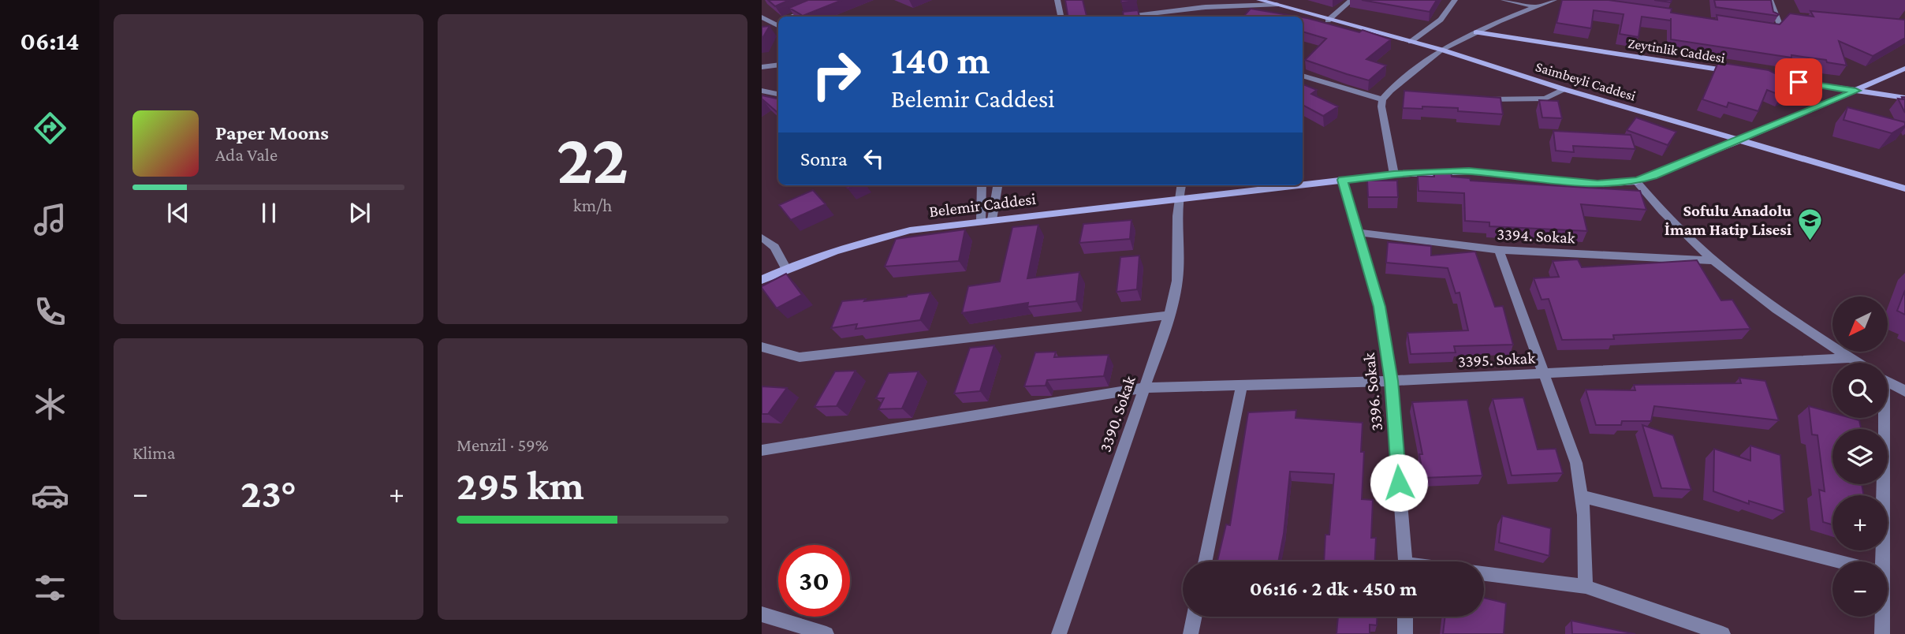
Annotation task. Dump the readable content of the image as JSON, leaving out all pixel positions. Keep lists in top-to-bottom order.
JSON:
{
  "streets": {
    "street": [
      "Zeytinlik Caddesi",
      "Saimbeyli Caddesi",
      "Belemir Caddesi",
      "3394. Sokak",
      "3395. Sokak",
      "3396. Sokak",
      "3390. Sokak"
    ]
  },
  "crossings": [
    ["Saimbeyli Caddesi", "Belemir Caddesi"],
    ["Belemir Caddesi", "3396. Sokak"],
    ["Belemir Caddesi", "3390. Sokak"],
    ["3394. Sokak", "3396. Sokak"],
    ["3395. Sokak", "3396. Sokak"],
    ["3395. Sokak", "3390. Sokak"]
  ],
  "places": {
    "school or university": ["Sofulu Anadolu İmam Hatip Lisesi"]
  },
  "north": "bottom left",
  "page": {
    "tabs": "06:14",
    "tile": [
      ["22", "km/h"],
      "Klima",
      ["Menzil · 59%", "295 km"]
    ],
    "turn": ["140 m", "Belemir Caddesi"],
    "song": ["Paper Moons", "Ada Vale"],
    "then": "Sonra",
    "map_buttons": ["+", "−"],
    "heat": ["−", "23°", "+"],
    "limit": "30",
    "trip": "06:16 · 2 dk · 450 m"
  }
}
